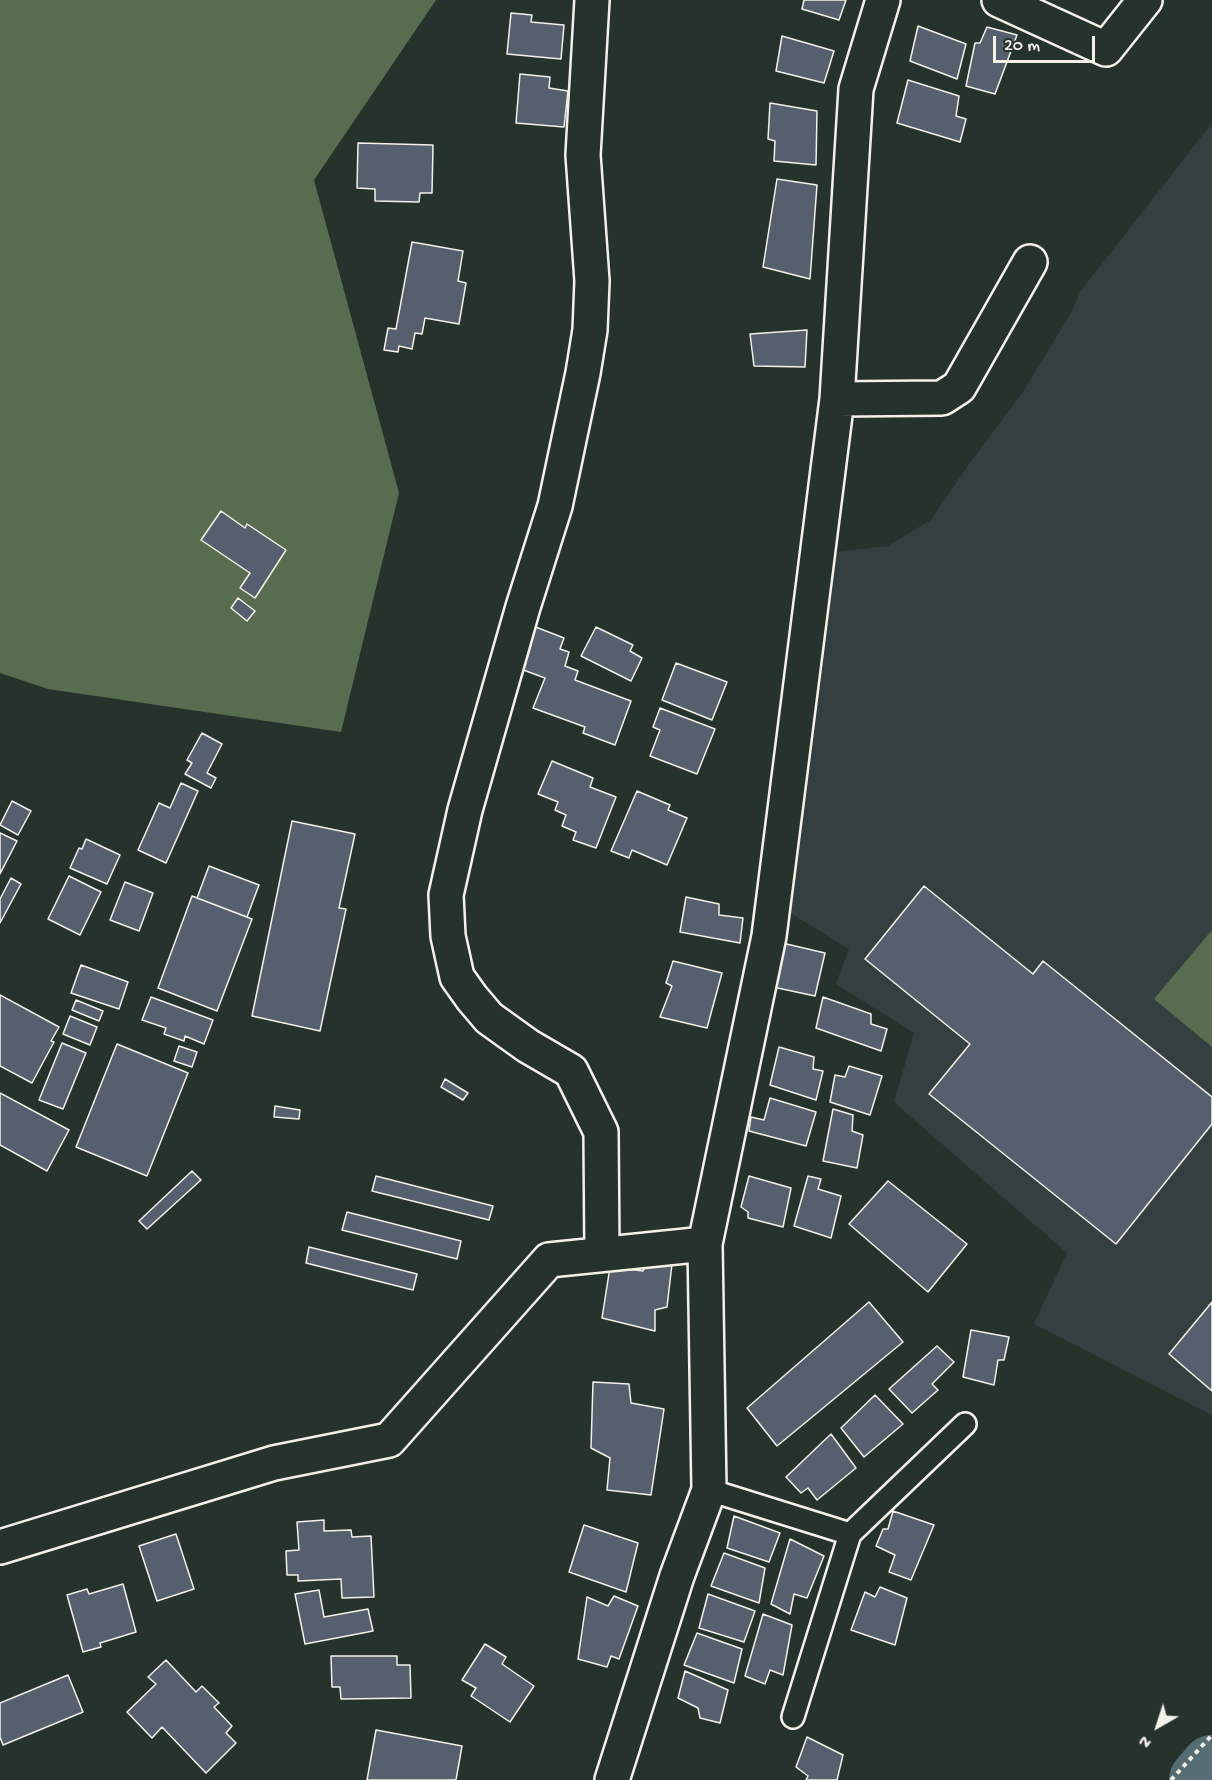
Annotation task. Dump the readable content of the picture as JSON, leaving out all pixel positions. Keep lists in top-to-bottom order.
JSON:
{
  "scale_bar": "20 m",
  "north": "bottom left"
}
